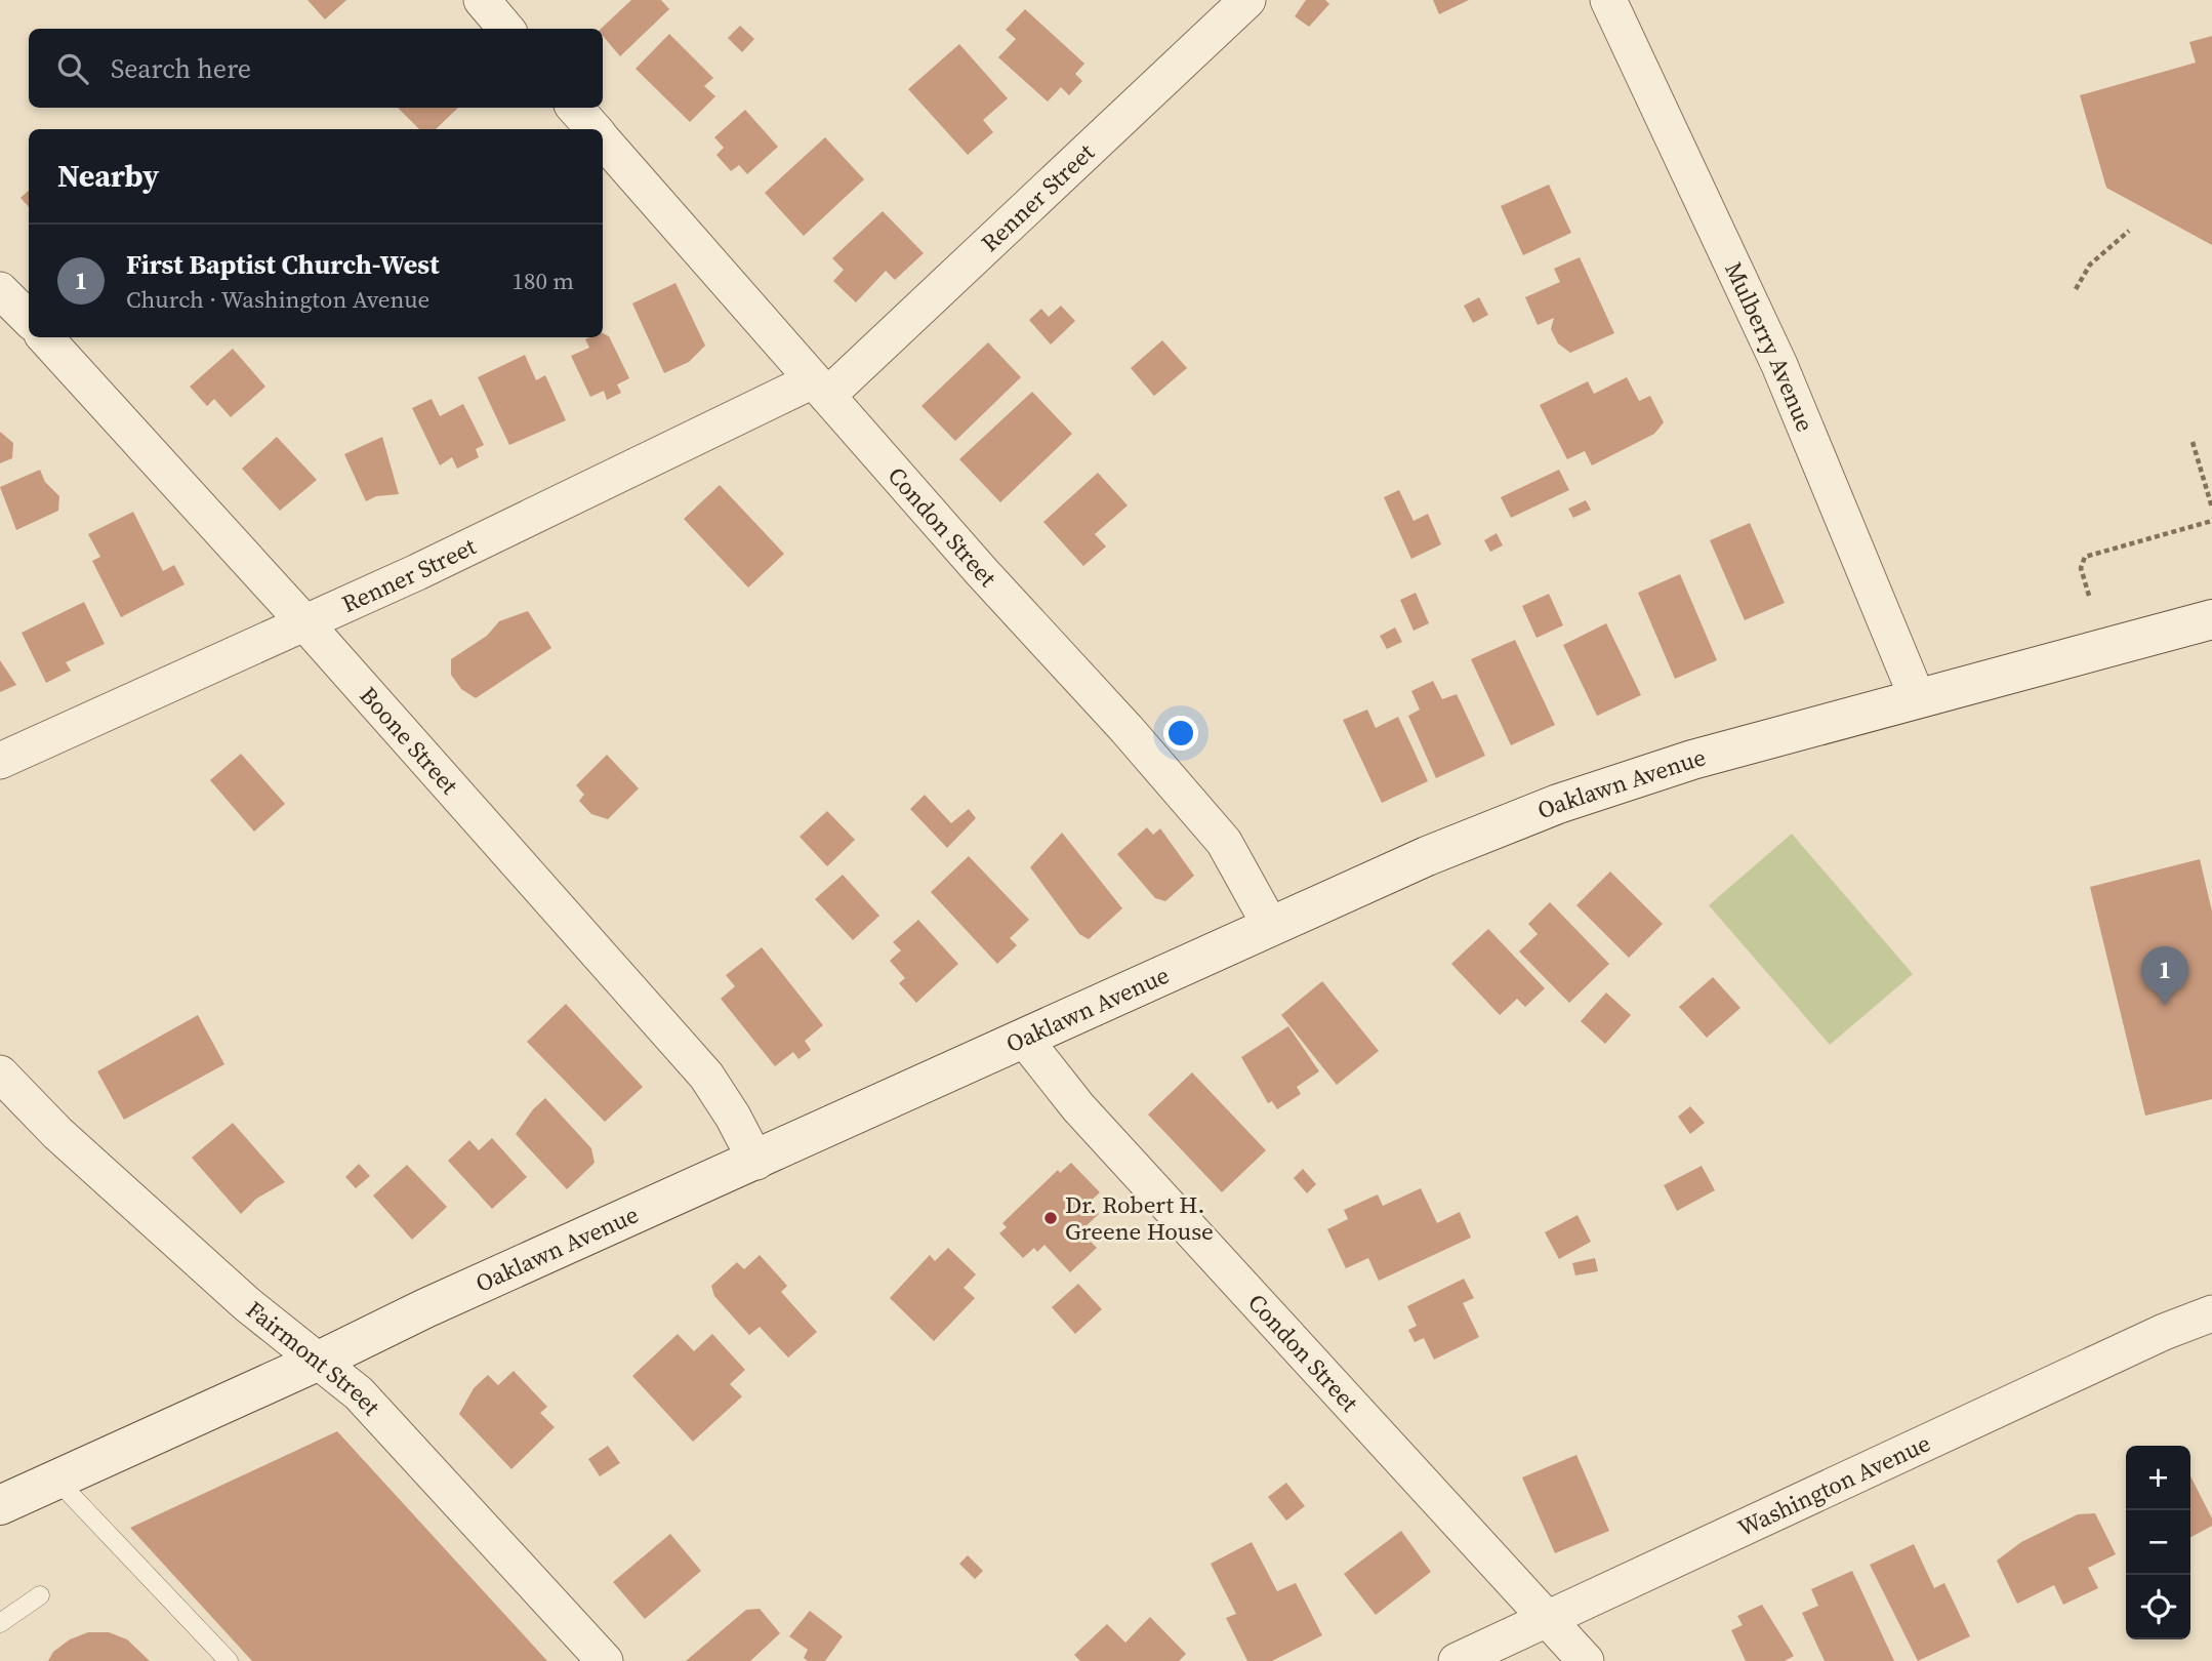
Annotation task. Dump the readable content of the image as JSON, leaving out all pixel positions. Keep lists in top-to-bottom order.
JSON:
{
  "streets": {
    "street": [
      "Renner Street",
      "Mulberry Avenue",
      "Condon Street",
      "Boone Street",
      "Oaklawn Avenue",
      "Fairmont Street",
      "Washington Avenue"
    ]
  },
  "crossings": [
    ["Renner Street", "Condon Street"],
    ["Renner Street", "Boone Street"],
    ["Mulberry Avenue", "Oaklawn Avenue"],
    ["Condon Street", "Oaklawn Avenue"],
    ["Condon Street", "Washington Avenue"],
    ["Boone Street", "Oaklawn Avenue"],
    ["Oaklawn Avenue", "Fairmont Street"]
  ],
  "places": ["Dr. Robert H. Greene House"],
  "page": {
    "search": "Search here",
    "heading": "Nearby",
    "list": [
      {
        "mark": "1",
        "name": "First Baptist Church-West",
        "note": "Church · Washington Avenue",
        "value": "180 m"
      }
    ],
    "pins": "1",
    "map_buttons": ["+", "−"]
  }
}
